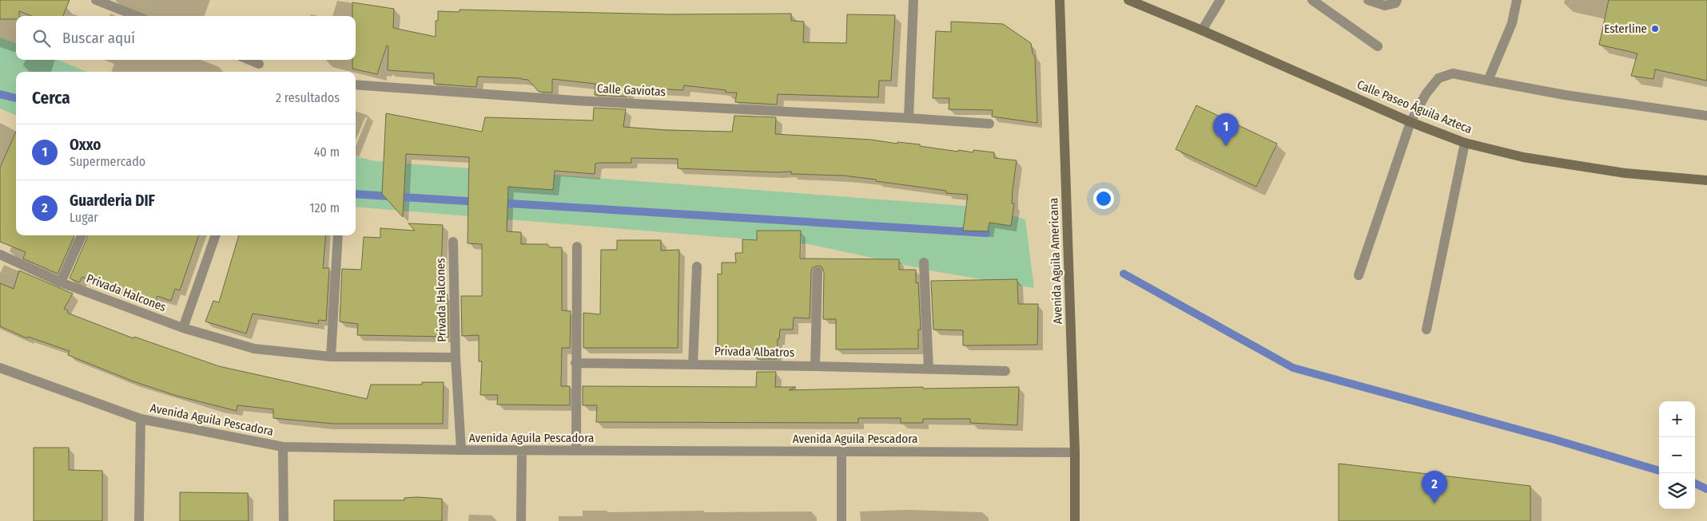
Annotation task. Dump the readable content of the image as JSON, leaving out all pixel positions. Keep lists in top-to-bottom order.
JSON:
{
  "streets": {
    "street": [
      "Calle Gaviotas",
      "Calle Paseo Águila Azteca",
      "Avenida Aguila Americana",
      "Privada Halcones",
      "Privada Albatros",
      "Avenida Aguila Pescadora"
    ]
  },
  "crossings": [
    ["Avenida Aguila Americana", "Avenida Aguila Pescadora"],
    ["Privada Halcones", "Avenida Aguila Pescadora"]
  ],
  "places": ["Esterline"],
  "page": {
    "search": "Buscar aquí",
    "heading": ["Cerca", "2 resultados"],
    "pins": ["1", "2"],
    "list": [
      {
        "mark": "1",
        "name": "Oxxo",
        "note": "Supermercado",
        "value": "40 m"
      },
      {
        "mark": "2",
        "name": "Guarderia DIF",
        "note": "Lugar",
        "value": "120 m"
      }
    ],
    "map_buttons": ["+", "−"]
  }
}
